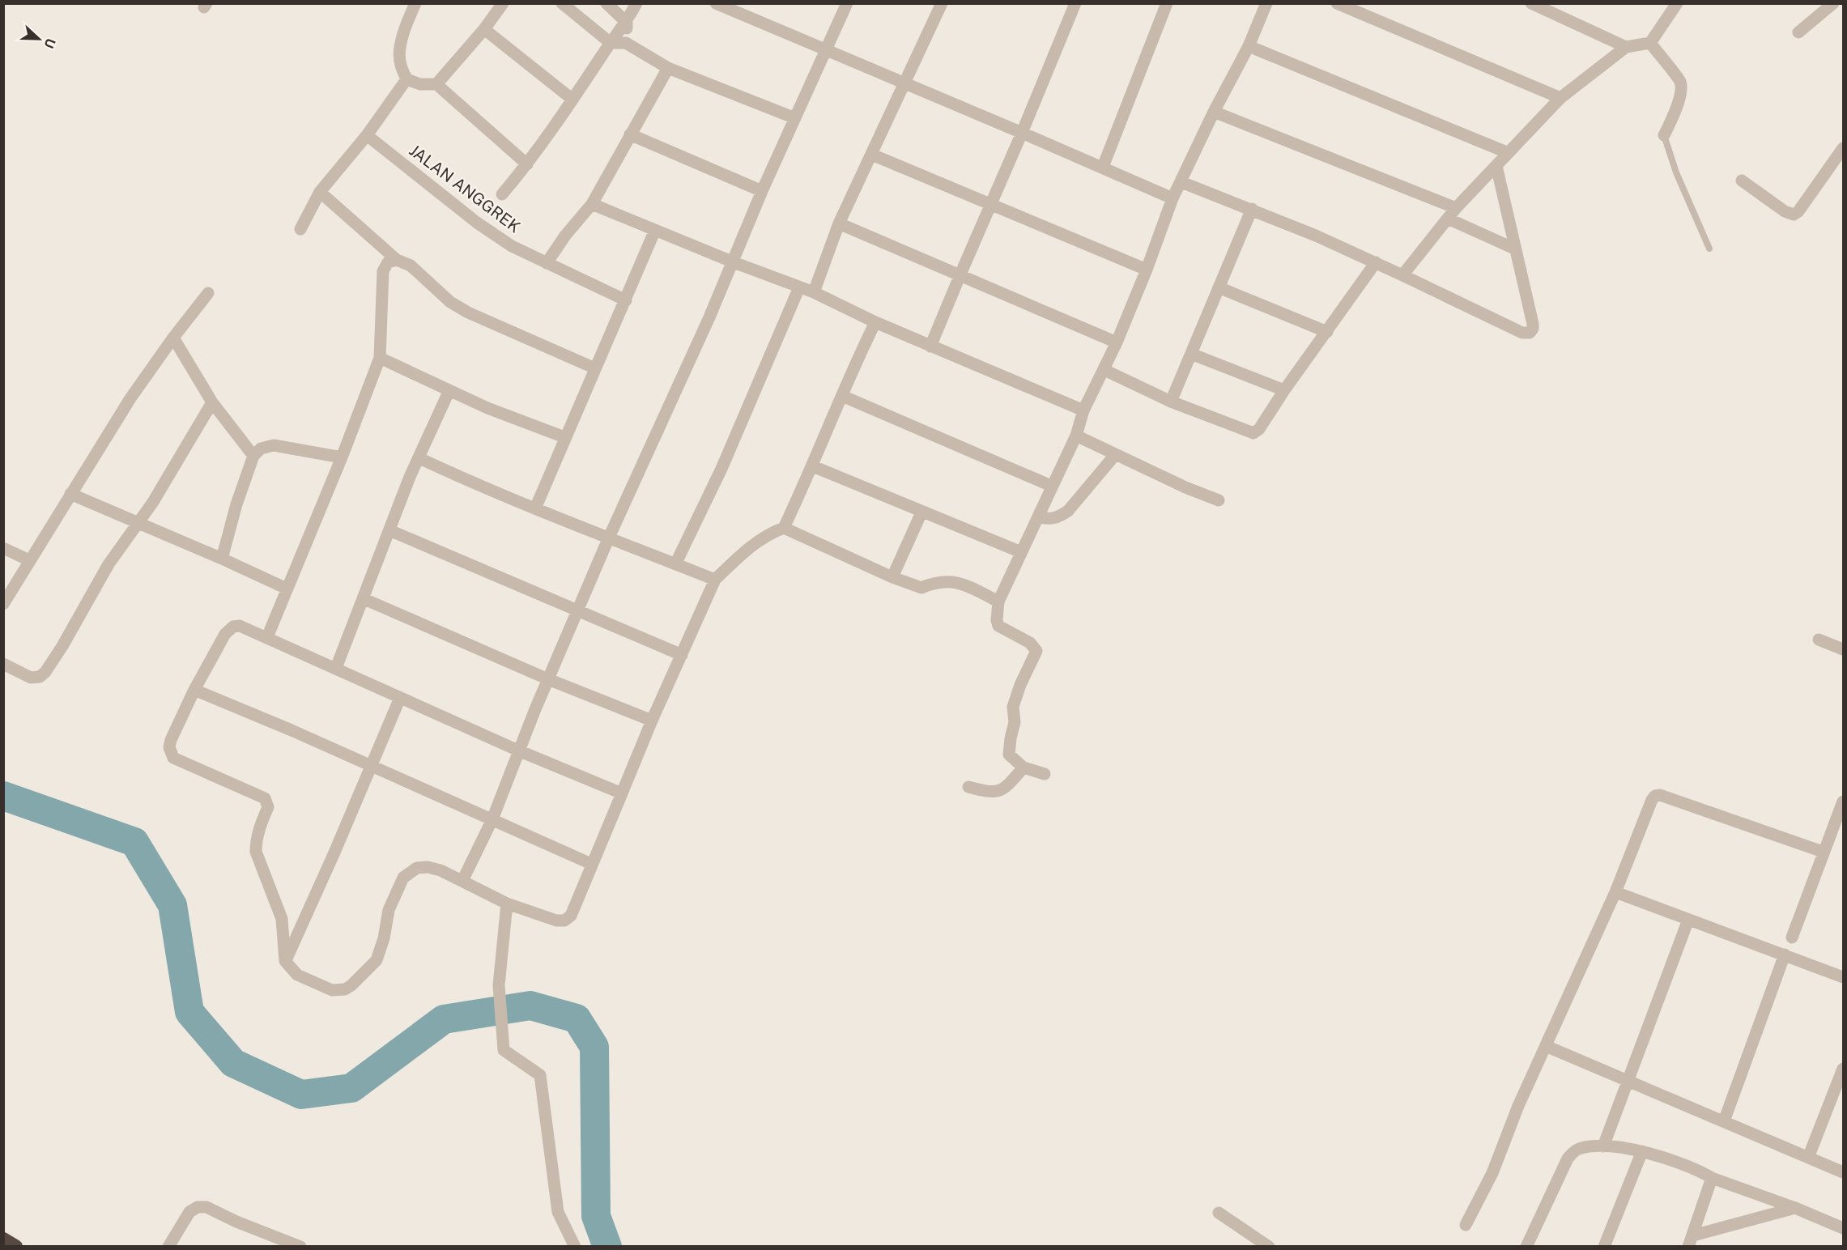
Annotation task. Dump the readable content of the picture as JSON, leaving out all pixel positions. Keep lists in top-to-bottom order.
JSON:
{
  "streets": {
    "street": ["JALAN ANGGREK"]
  },
  "north": "right"
}
